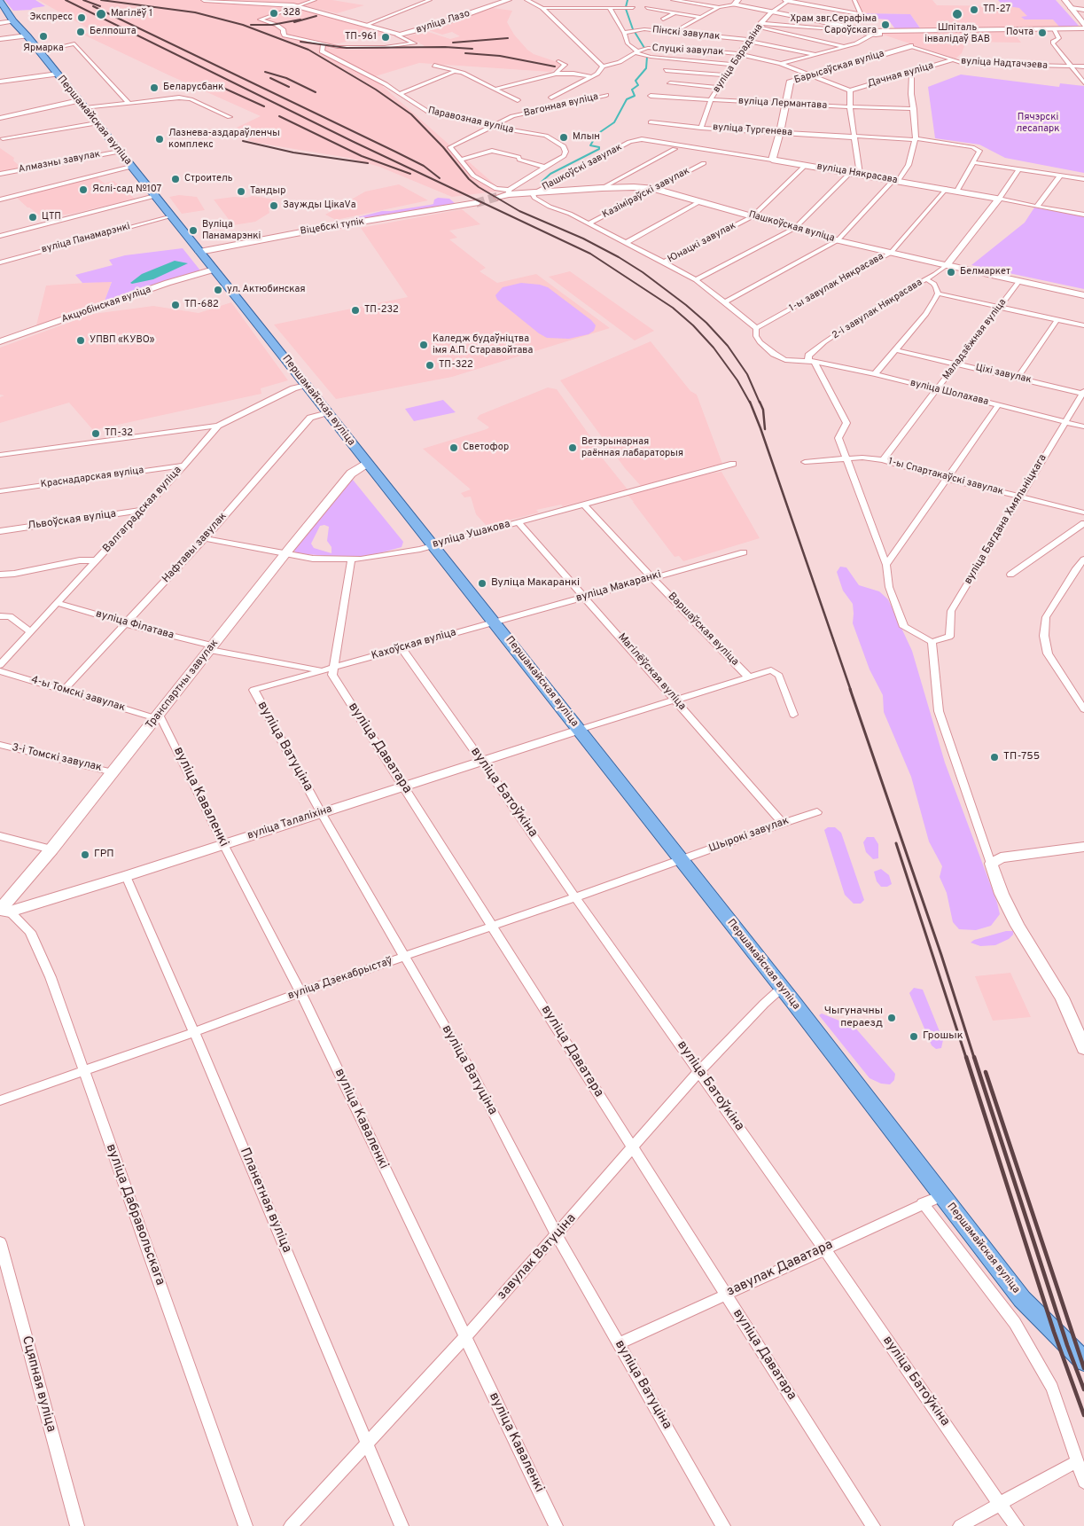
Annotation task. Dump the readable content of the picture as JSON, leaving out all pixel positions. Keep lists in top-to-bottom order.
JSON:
{
  "streets": {
    "main road": [
      "вуліца Лазо",
      "вуліца Надтачэева",
      "Барысаўская вуліца",
      "Першамайская вуліца",
      "вуліца Някрасава",
      "Віцебскі тупік",
      "Пашкоўская вуліца",
      "2-і завулак Някрасава",
      "Транспартны завулак"
    ],
    "street": [
      "Пінскі завулак",
      "Слуцкі завулак",
      "вуліца Барадзіна",
      "Дачная вуліца",
      "вуліца Лермантава",
      "Вагонная вуліца",
      "Паравозная вуліца",
      "вуліца Тургенева",
      "Алмазны завулак",
      "Пашкоўскі завулак",
      "Казіміраўскі завулак",
      "вуліца Панамарэнкі",
      "Юнацкі завулак",
      "1-ы завулак Някрасава",
      "Акцюбінская вуліца",
      "Маладзёжная вуліца",
      "Ціхі завулак",
      "вуліца Шолахава",
      "1-ы Спартакаўскі завулак",
      "Краснадарская вуліца",
      "Валгаградская вуліца",
      "вуліца Багдана Хмяльніцкага",
      "Львоўская вуліца",
      "вуліца Ушакова",
      "Нафтавы завулак",
      "вуліца Макаранкі",
      "вуліца Філатава",
      "Варшаўская вуліца",
      "Кахоўская вуліца",
      "Магілёўская вуліца",
      "4-ы Томскі завулак",
      "вуліца Ватуціна",
      "вуліца Даватара",
      "3-і Томскі завулак",
      "вуліца Батоўкіна",
      "вуліца Каваленкі",
      "вуліца Талаліхіна",
      "Шырокі завулак",
      "вуліца Дзекабрыстаў",
      "Планетная вуліца",
      "вуліца Дабравольскага",
      "завулак Ватуціна",
      "завулак Даватара",
      "Сцяпная вуліца"
    ]
  },
  "crossings": [
    ["Пінскі завулак", "вуліца Барадзіна"],
    ["Слуцкі завулак", "вуліца Барадзіна"],
    ["Слуцкі завулак", "Барысаўская вуліца"],
    ["Слуцкі завулак", "Дачная вуліца"],
    ["вуліца Барадзіна", "вуліца Лермантава"],
    ["вуліца Барадзіна", "вуліца Тургенева"],
    ["вуліца Надтачэева", "Барысаўская вуліца"],
    ["вуліца Надтачэева", "Дачная вуліца"],
    ["Барысаўская вуліца", "вуліца Лермантава"],
    ["Вагонная вуліца", "Паравозная вуліца"],
    ["Першамайская вуліца", "Алмазны завулак"],
    ["Першамайская вуліца", "Віцебскі тупік"],
    ["Першамайская вуліца", "вуліца Панамарэнкі"],
    ["Першамайская вуліца", "Акцюбінская вуліца"],
    ["Першамайская вуліца", "Валгаградская вуліца"],
    ["Першамайская вуліца", "вуліца Ушакова"],
    ["Першамайская вуліца", "Нафтавы завулак"],
    ["Першамайская вуліца", "вуліца Макаранкі"],
    ["Першамайская вуліца", "Кахоўская вуліца"],
    ["Першамайская вуліца", "Транспартны завулак"],
    ["Першамайская вуліца", "вуліца Талаліхіна"],
    ["Першамайская вуліца", "Шырокі завулак"],
    ["Першамайская вуліца", "вуліца Дзекабрыстаў"],
    ["Першамайская вуліца", "завулак Ватуціна"],
    ["Першамайская вуліца", "завулак Даватара"],
    ["Пашкоўскі завулак", "вуліца Някрасава"],
    ["Пашкоўскі завулак", "Пашкоўская вуліца"],
    ["вуліца Някрасава", "Юнацкі завулак"],
    ["вуліца Някрасава", "1-ы завулак Някрасава"],
    ["вуліца Някрасава", "2-і завулак Някрасава"],
    ["Казіміраўскі завулак", "Пашкоўская вуліца"],
    ["Пашкоўская вуліца", "Юнацкі завулак"],
    ["Пашкоўская вуліца", "1-ы завулак Някрасава"],
    ["Пашкоўская вуліца", "2-і завулак Някрасава"],
    ["Пашкоўская вуліца", "Маладзёжная вуліца"],
    ["Юнацкі завулак", "1-ы завулак Някрасава"],
    ["Юнацкі завулак", "вуліца Шолахава"],
    ["1-ы завулак Някрасава", "вуліца Шолахава"],
    ["2-і завулак Някрасава", "вуліца Шолахава"],
    ["Маладзёжная вуліца", "Ціхі завулак"],
    ["Маладзёжная вуліца", "вуліца Шолахава"],
    ["Маладзёжная вуліца", "1-ы Спартакаўскі завулак"],
    ["Ціхі завулак", "вуліца Багдана Хмяльніцкага"],
    ["вуліца Шолахава", "вуліца Багдана Хмяльніцкага"],
    ["1-ы Спартакаўскі завулак", "вуліца Багдана Хмяльніцкага"],
    ["Краснадарская вуліца", "Валгаградская вуліца"],
    ["Валгаградская вуліца", "Львоўская вуліца"],
    ["Валгаградская вуліца", "вуліца Філатава"],
    ["вуліца Ушакова", "Нафтавы завулак"],
    ["вуліца Ушакова", "Варшаўская вуліца"],
    ["вуліца Ушакова", "Магілёўская вуліца"],
    ["вуліца Ушакова", "Транспартны завулак"],
    ["вуліца Ушакова", "вуліца Даватара"],
    ["Нафтавы завулак", "вуліца Філатава"],
    ["Нафтавы завулак", "4-ы Томскі завулак"],
    ["вуліца Макаранкі", "Варшаўская вуліца"],
    ["вуліца Макаранкі", "Кахоўская вуліца"],
    ["вуліца Макаранкі", "Магілёўская вуліца"],
    ["вуліца Філатава", "Транспартны завулак"],
    ["Кахоўская вуліца", "вуліца Ватуціна"],
    ["Кахоўская вуліца", "вуліца Даватара"],
    ["Кахоўская вуліца", "вуліца Батоўкіна"],
    ["Магілёўская вуліца", "Шырокі завулак"],
    ["Транспартны завулак", "4-ы Томскі завулак"],
    ["Транспартны завулак", "3-і Томскі завулак"],
    ["Транспартны завулак", "вуліца Каваленкі"],
    ["Транспартны завулак", "вуліца Талаліхіна"],
    ["Транспартны завулак", "вуліца Дабравольскага"],
    ["4-ы Томскі завулак", "вуліца Каваленкі"],
    ["вуліца Ватуціна", "вуліца Даватара"],
    ["вуліца Ватуціна", "вуліца Талаліхіна"],
    ["вуліца Ватуціна", "вуліца Дзекабрыстаў"],
    ["вуліца Ватуціна", "завулак Ватуціна"],
    ["вуліца Ватуціна", "завулак Даватара"],
    ["вуліца Даватара", "вуліца Талаліхіна"],
    ["вуліца Даватара", "вуліца Дзекабрыстаў"],
    ["вуліца Даватара", "завулак Ватуціна"],
    ["вуліца Даватара", "завулак Даватара"],
    ["вуліца Батоўкіна", "вуліца Талаліхіна"],
    ["вуліца Батоўкіна", "вуліца Дзекабрыстаў"],
    ["вуліца Батоўкіна", "завулак Ватуціна"],
    ["вуліца Батоўкіна", "завулак Даватара"],
    ["вуліца Каваленкі", "вуліца Талаліхіна"],
    ["вуліца Каваленкі", "вуліца Дзекабрыстаў"],
    ["вуліца Каваленкі", "завулак Ватуціна"],
    ["вуліца Талаліхіна", "Планетная вуліца"],
    ["вуліца Талаліхіна", "вуліца Дабравольскага"],
    ["Шырокі завулак", "вуліца Дзекабрыстаў"],
    ["вуліца Дзекабрыстаў", "Планетная вуліца"],
    ["вуліца Дзекабрыстаў", "вуліца Дабравольскага"],
    ["Планетная вуліца", "завулак Ватуціна"]
  ],
  "parks": ["Пячэрскі лесапарк"],
  "places": [
    "ТП-27",
    "328",
    "Магілёў 1",
    "Шпіталь інвалідаў ВАВ",
    "Экспресс",
    "Храм звг.Серафіма Сароўскага",
    "Белпошта",
    "Почта",
    "Ярмарка",
    "ТП-961",
    "Беларусбанк",
    "Млын",
    "Лазнева-аздараўленчы комплекс",
    "Строитель",
    "Яслі-сад №107",
    "Тандыр",
    "Заужды ЦікаVа",
    "ЦТП",
    "Вуліца Панамарэнкі",
    "Белмаркет",
    "ул. Актюбинская",
    "ТП-682",
    "ТП-232",
    "УПВП «КУВО»",
    "Каледж будаўніцтва імя А.П. Старавойтава",
    "ТП-322",
    "ТП-32",
    "Светофор",
    "Ветэрынарная раённая лабараторыя",
    "Вуліца Макаранкі",
    "ТП-755",
    "ГРП",
    "Чыгуначны пераезд",
    "Грошык"
  ]
}
